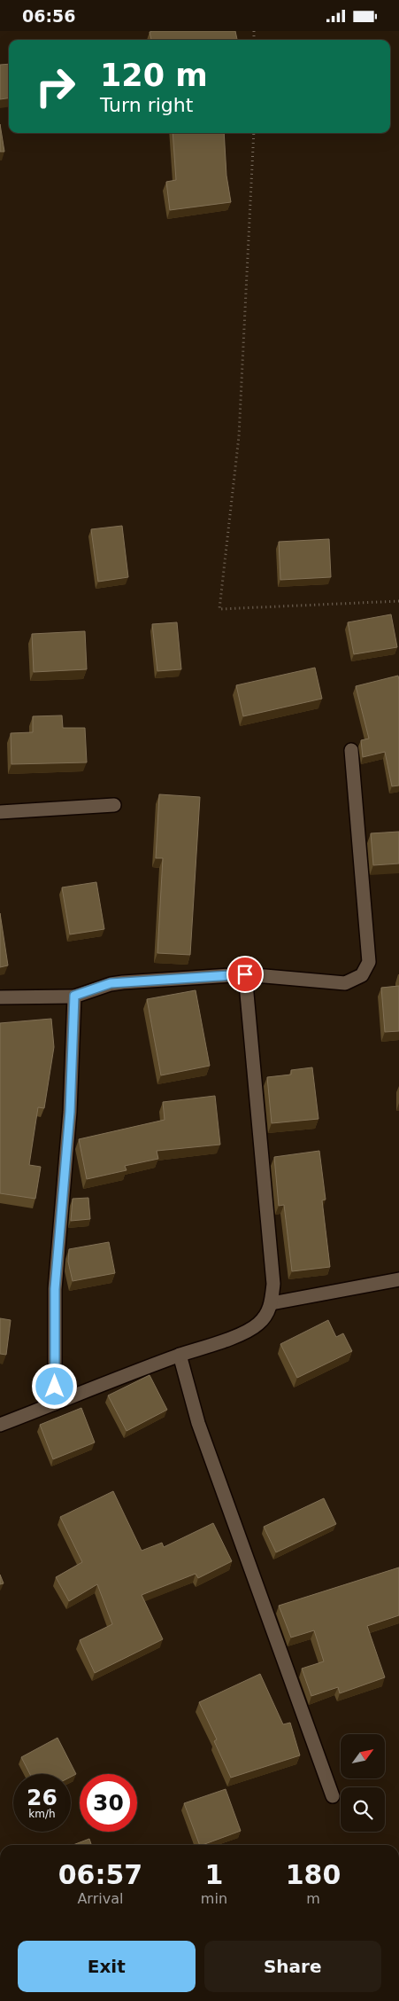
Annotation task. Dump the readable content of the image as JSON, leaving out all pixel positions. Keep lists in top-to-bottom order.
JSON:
{
  "north": "top right",
  "page": {
    "status": "06:56",
    "turn": ["120 m", "Turn right"],
    "speed": "26 km/h",
    "limit": "30",
    "eta": [
      "06:57",
      "Arrival",
      "1",
      "min",
      "180",
      "m"
    ],
    "buttons": ["Exit", "Share"]
  }
}
